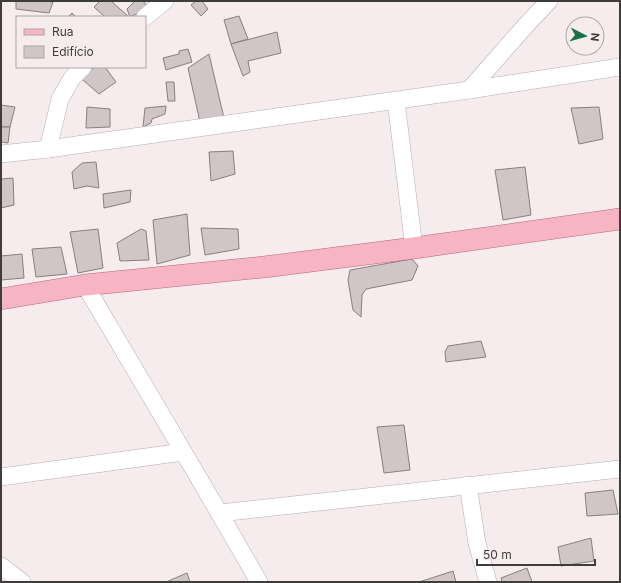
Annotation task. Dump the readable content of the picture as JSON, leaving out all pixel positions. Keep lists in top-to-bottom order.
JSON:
{
  "legend": ["Rua", "Edifício"],
  "scale_bar": "50 m",
  "north": "right"
}
